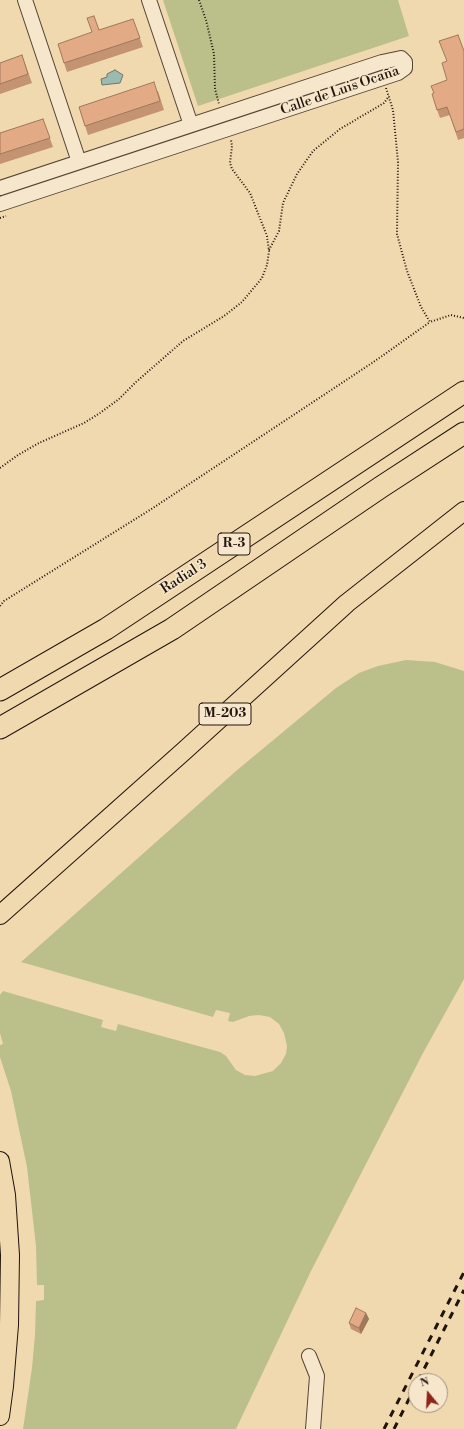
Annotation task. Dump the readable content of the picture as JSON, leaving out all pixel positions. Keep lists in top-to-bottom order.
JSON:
{
  "streets": {
    "highway": ["R-3", "Radial 3"],
    "main road": ["M-203"],
    "street": ["Calle de Luis Ocaña"]
  },
  "north": "top"
}
